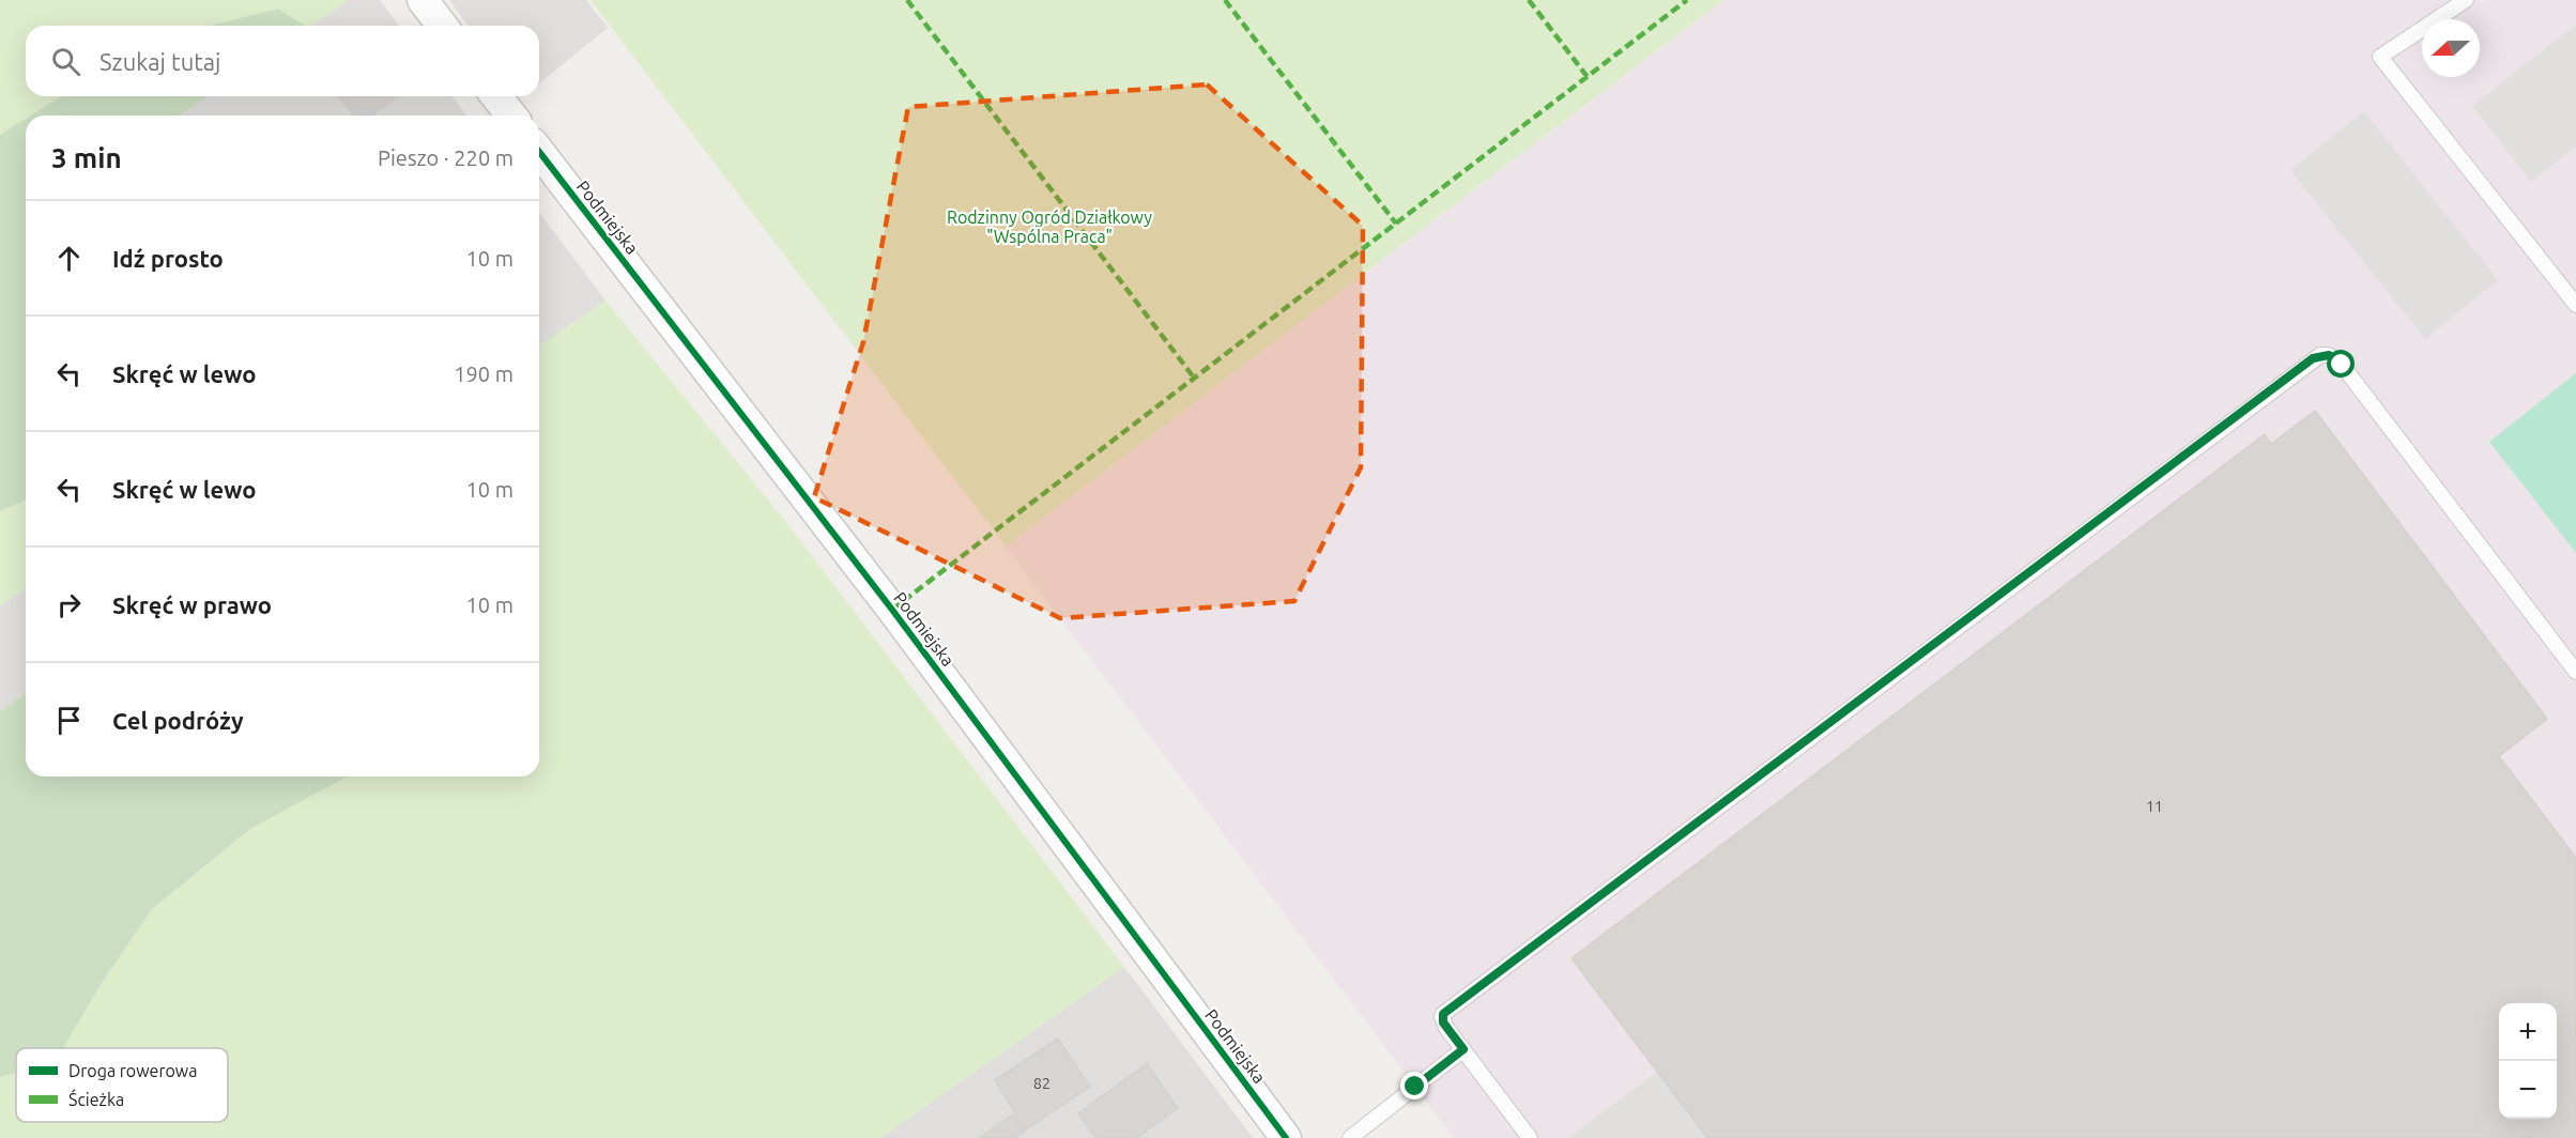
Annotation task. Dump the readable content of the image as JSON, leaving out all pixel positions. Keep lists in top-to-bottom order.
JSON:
{
  "streets": {
    "street": ["Podmiejska"]
  },
  "parks": ["Rodzinny Ogród Działkowy \"Wspólna Praca\""],
  "house_numbers": ["11", "82"],
  "legend": ["Droga rowerowa", "Ścieżka"],
  "north": "left",
  "page": {
    "search": "Szukaj tutaj",
    "heading": ["3 min", "Pieszo · 220 m"],
    "list": [
      ["Idź prosto", "10 m"],
      ["Skręć w lewo", "190 m"],
      ["Skręć w lewo", "10 m"],
      ["Skręć w prawo", "10 m"],
      "Cel podróży"
    ],
    "map_buttons": ["+", "−"]
  }
}
